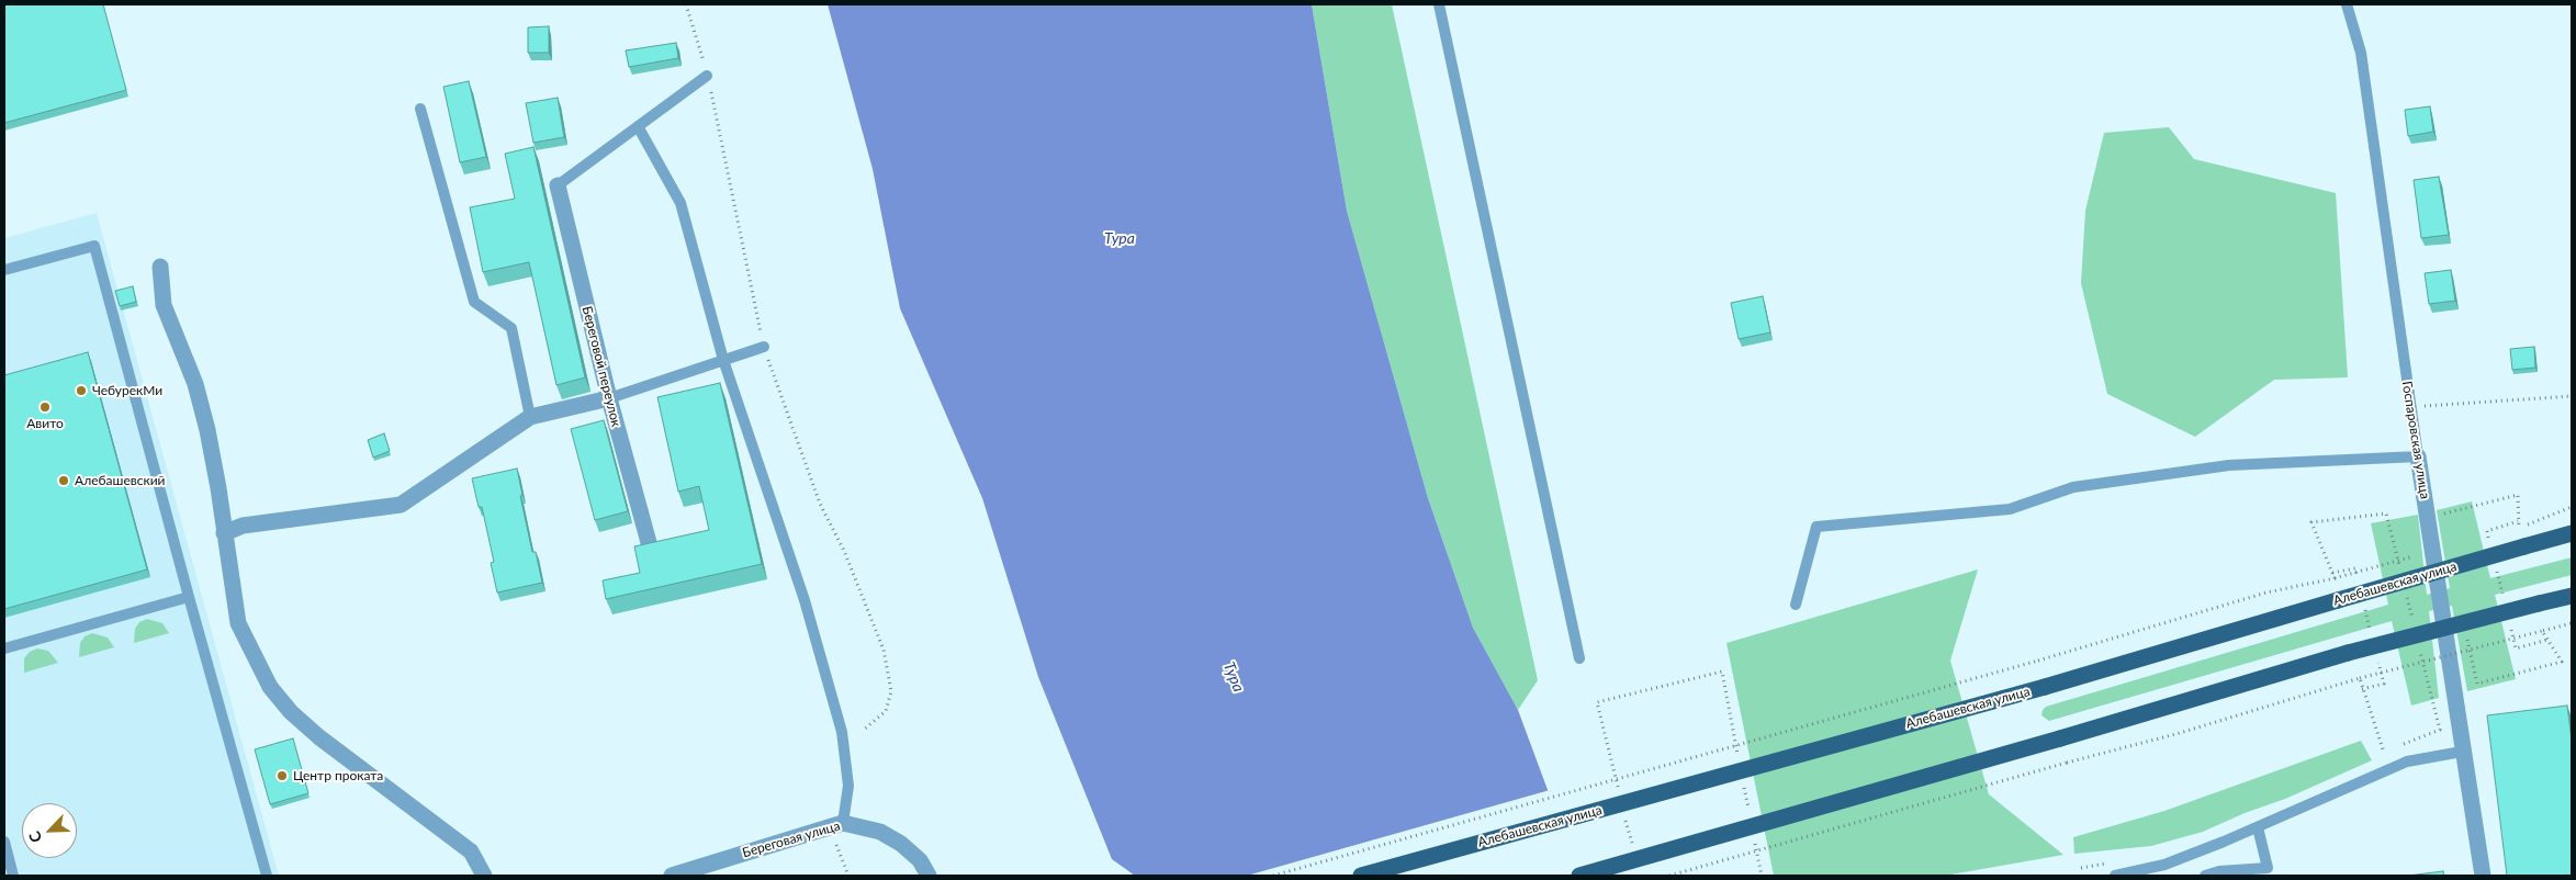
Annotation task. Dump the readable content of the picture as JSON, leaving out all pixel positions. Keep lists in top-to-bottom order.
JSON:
{
  "streets": {
    "main road": ["Алебашевская улица"],
    "street": ["Береговой переулок", "Госпаровская улица", "Береговая улица"]
  },
  "water": ["Тура"],
  "places": [
    "ЧебурекМи",
    "Авито",
    "Алебашевский",
    "Центр проката"
  ],
  "north": "bottom left"
}
